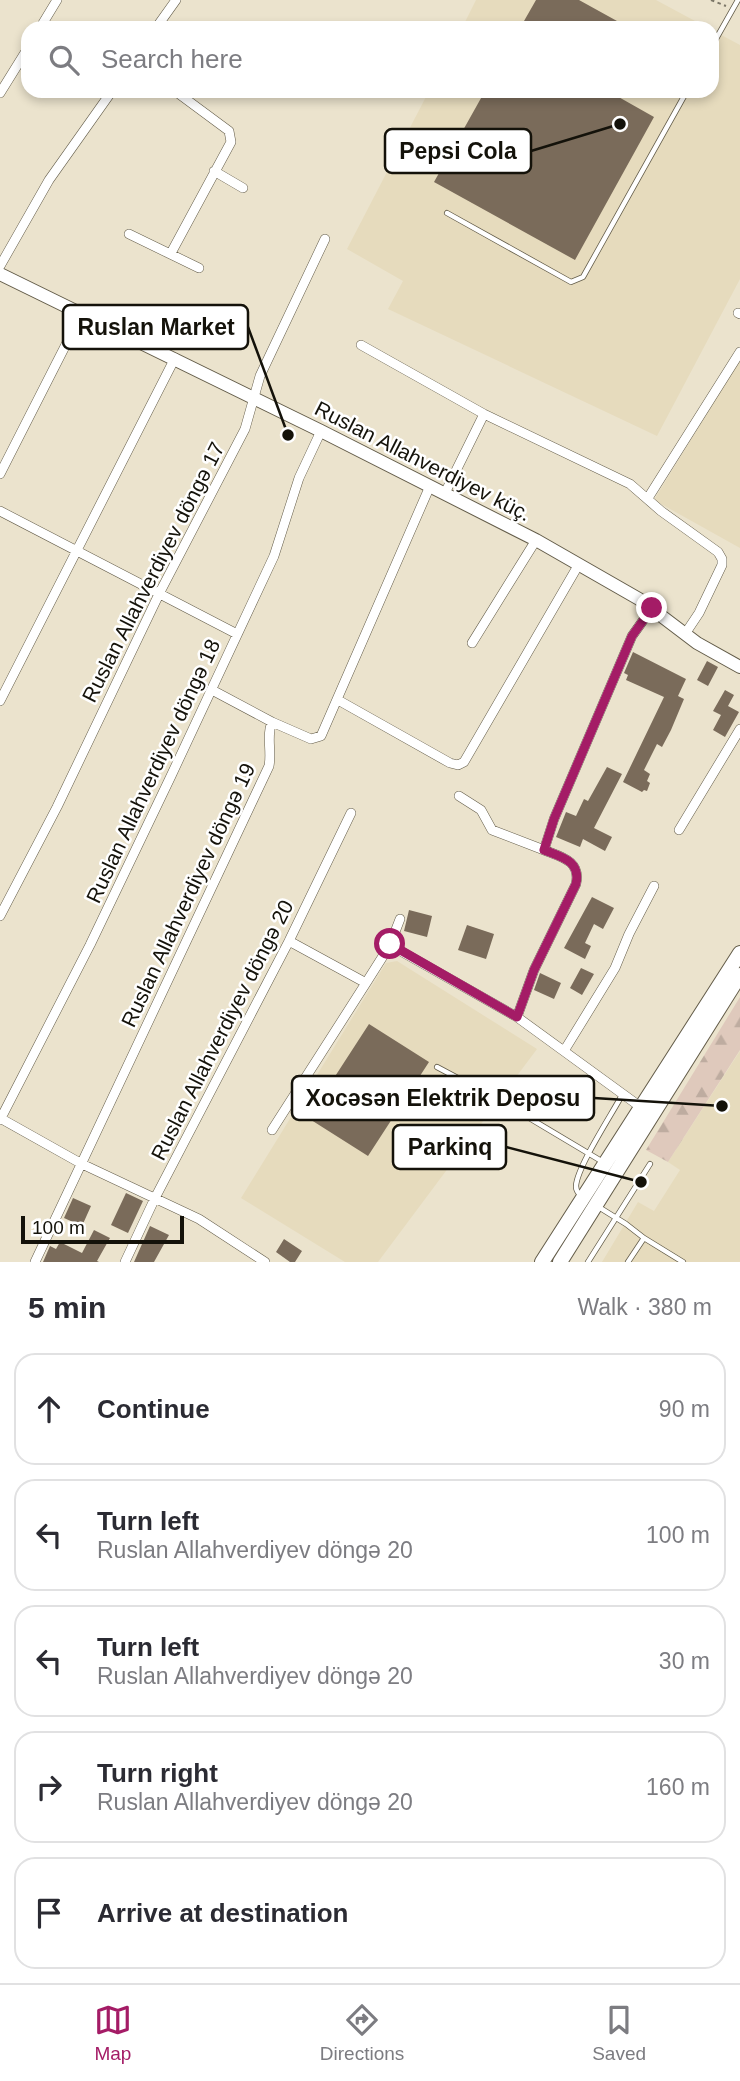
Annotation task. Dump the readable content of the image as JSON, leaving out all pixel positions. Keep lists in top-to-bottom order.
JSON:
{
  "streets": {
    "street": [
      "Ruslan Allahverdiyev küç.",
      "Ruslan Allahverdiyev döngə 17",
      "Ruslan Allahverdiyev döngə 18",
      "Ruslan Allahverdiyev döngə 19",
      "Ruslan Allahverdiyev döngə 20"
    ]
  },
  "crossings": [
    ["Ruslan Allahverdiyev küç.", "Ruslan Allahverdiyev döngə 17"],
    ["Ruslan Allahverdiyev küç.", "Ruslan Allahverdiyev döngə 18"]
  ],
  "places": [
    "Pepsi Cola",
    "Ruslan Market",
    "Xocəsən Elektrik Deposu",
    "Parkinq"
  ],
  "scale_bar": "100 m",
  "page": {
    "search": "Search here",
    "scale": "100 m",
    "heading": ["5 min", "Walk · 380 m"],
    "list": [
      ["Continue", "90 m"],
      ["Turn left", "Ruslan Allahverdiyev döngə 20", "100 m"],
      ["Turn left", "Ruslan Allahverdiyev döngə 20", "30 m"],
      ["Turn right", "Ruslan Allahverdiyev döngə 20", "160 m"],
      "Arrive at destination"
    ],
    "nav": ["Map", "Directions", "Saved"]
  }
}
